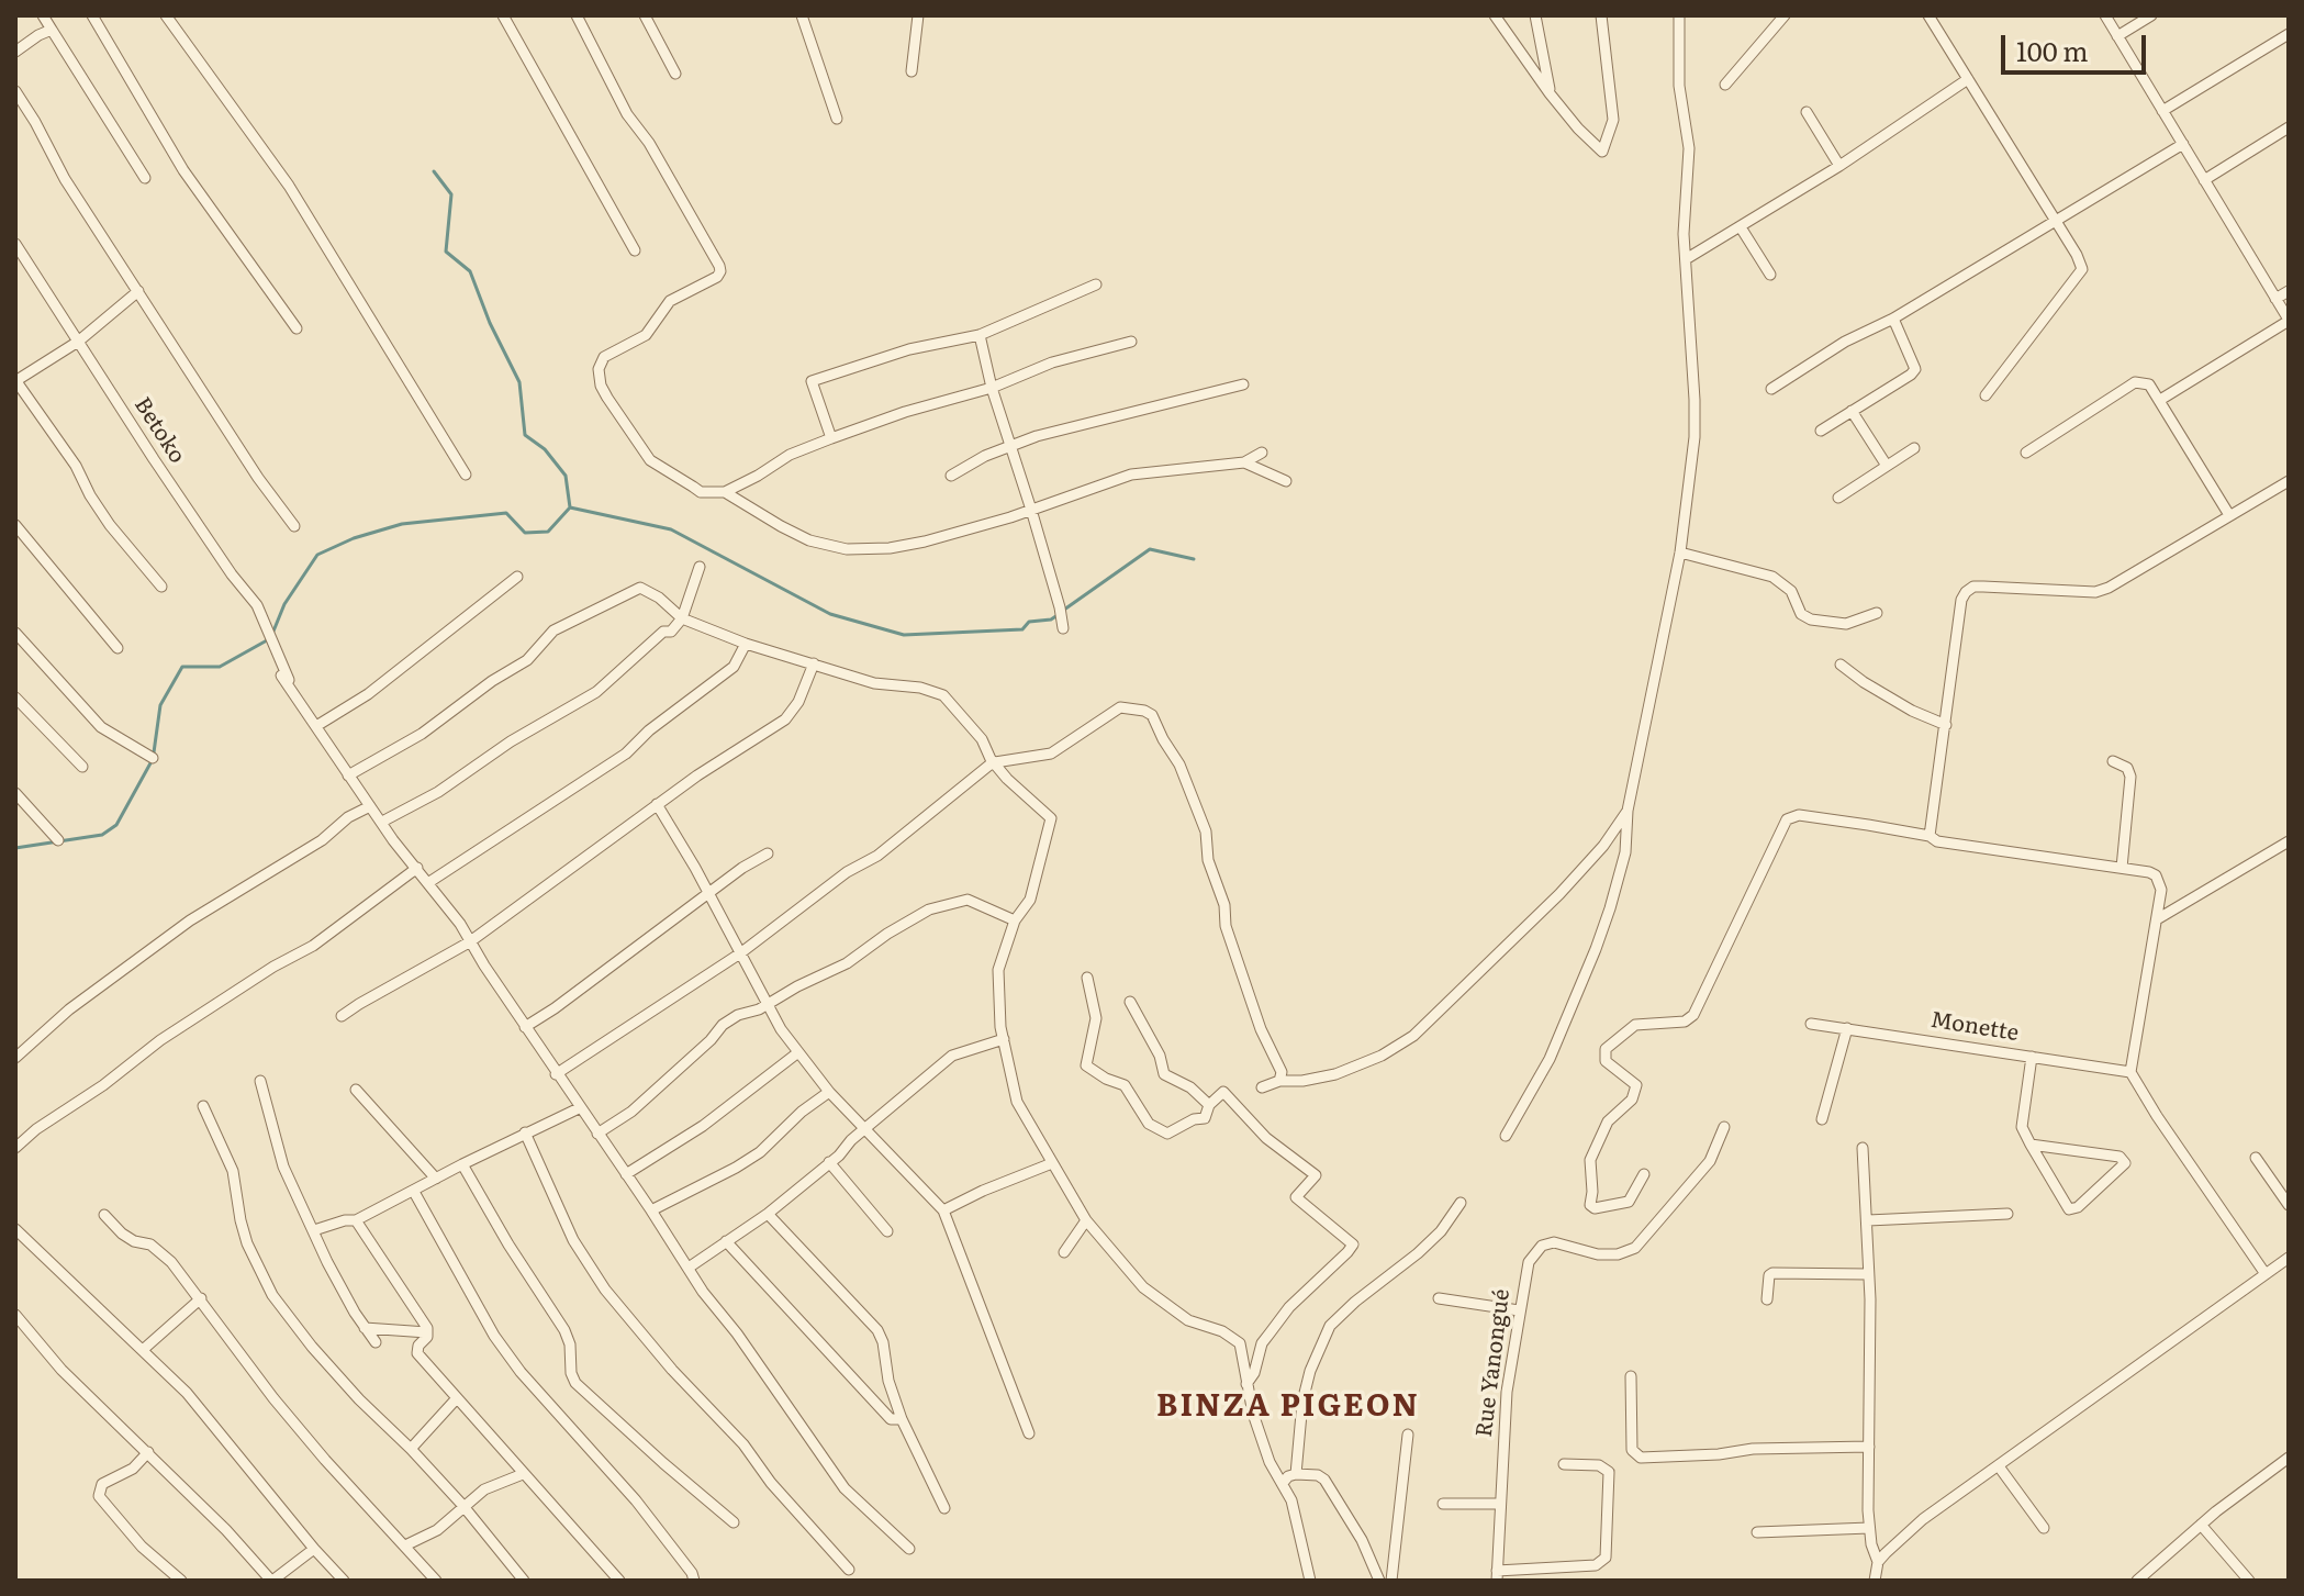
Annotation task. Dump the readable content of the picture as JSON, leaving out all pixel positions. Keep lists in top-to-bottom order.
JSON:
{
  "streets": {
    "street": ["Betoko", "Monette", "Rue Yanongué"]
  },
  "districts": ["BINZA PIGEON"],
  "scale_bar": "100 m"
}
